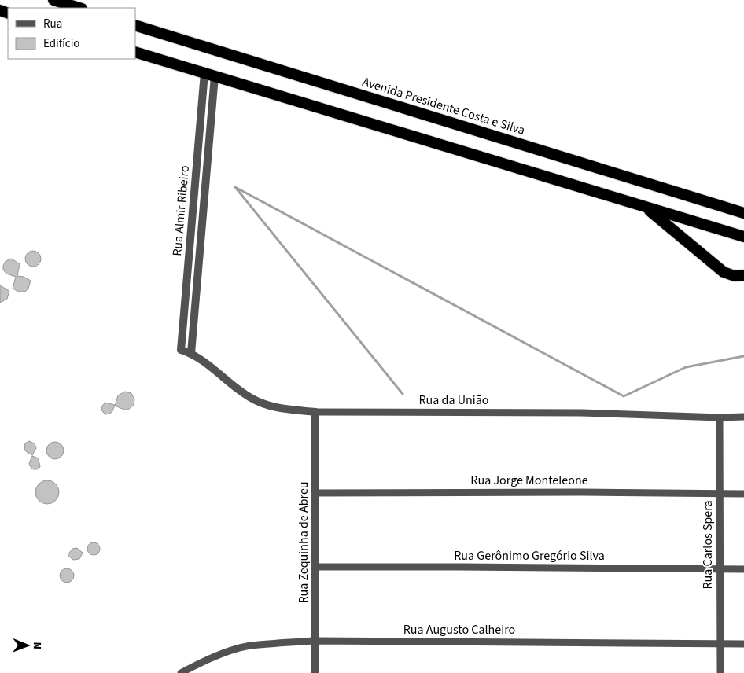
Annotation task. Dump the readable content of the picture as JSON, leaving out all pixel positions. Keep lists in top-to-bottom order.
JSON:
{
  "streets": {
    "highway": ["Avenida Presidente Costa e Silva"],
    "street": [
      "Rua Almir Ribeiro",
      "Rua da União",
      "Rua Jorge Monteleone",
      "Rua Zequinha de Abreu",
      "Rua Carlos Spera",
      "Rua Gerônimo Gregório Silva",
      "Rua Augusto Calheiro"
    ]
  },
  "crossings": [
    ["Rua Almir Ribeiro", "Rua da União"],
    ["Rua da União", "Rua Zequinha de Abreu"],
    ["Rua da União", "Rua Carlos Spera"],
    ["Rua Jorge Monteleone", "Rua Zequinha de Abreu"],
    ["Rua Jorge Monteleone", "Rua Carlos Spera"],
    ["Rua Zequinha de Abreu", "Rua Gerônimo Gregório Silva"],
    ["Rua Zequinha de Abreu", "Rua Augusto Calheiro"],
    ["Rua Carlos Spera", "Rua Gerônimo Gregório Silva"],
    ["Rua Carlos Spera", "Rua Augusto Calheiro"]
  ],
  "legend": ["Rua", "Edifício"],
  "north": "right"
}
